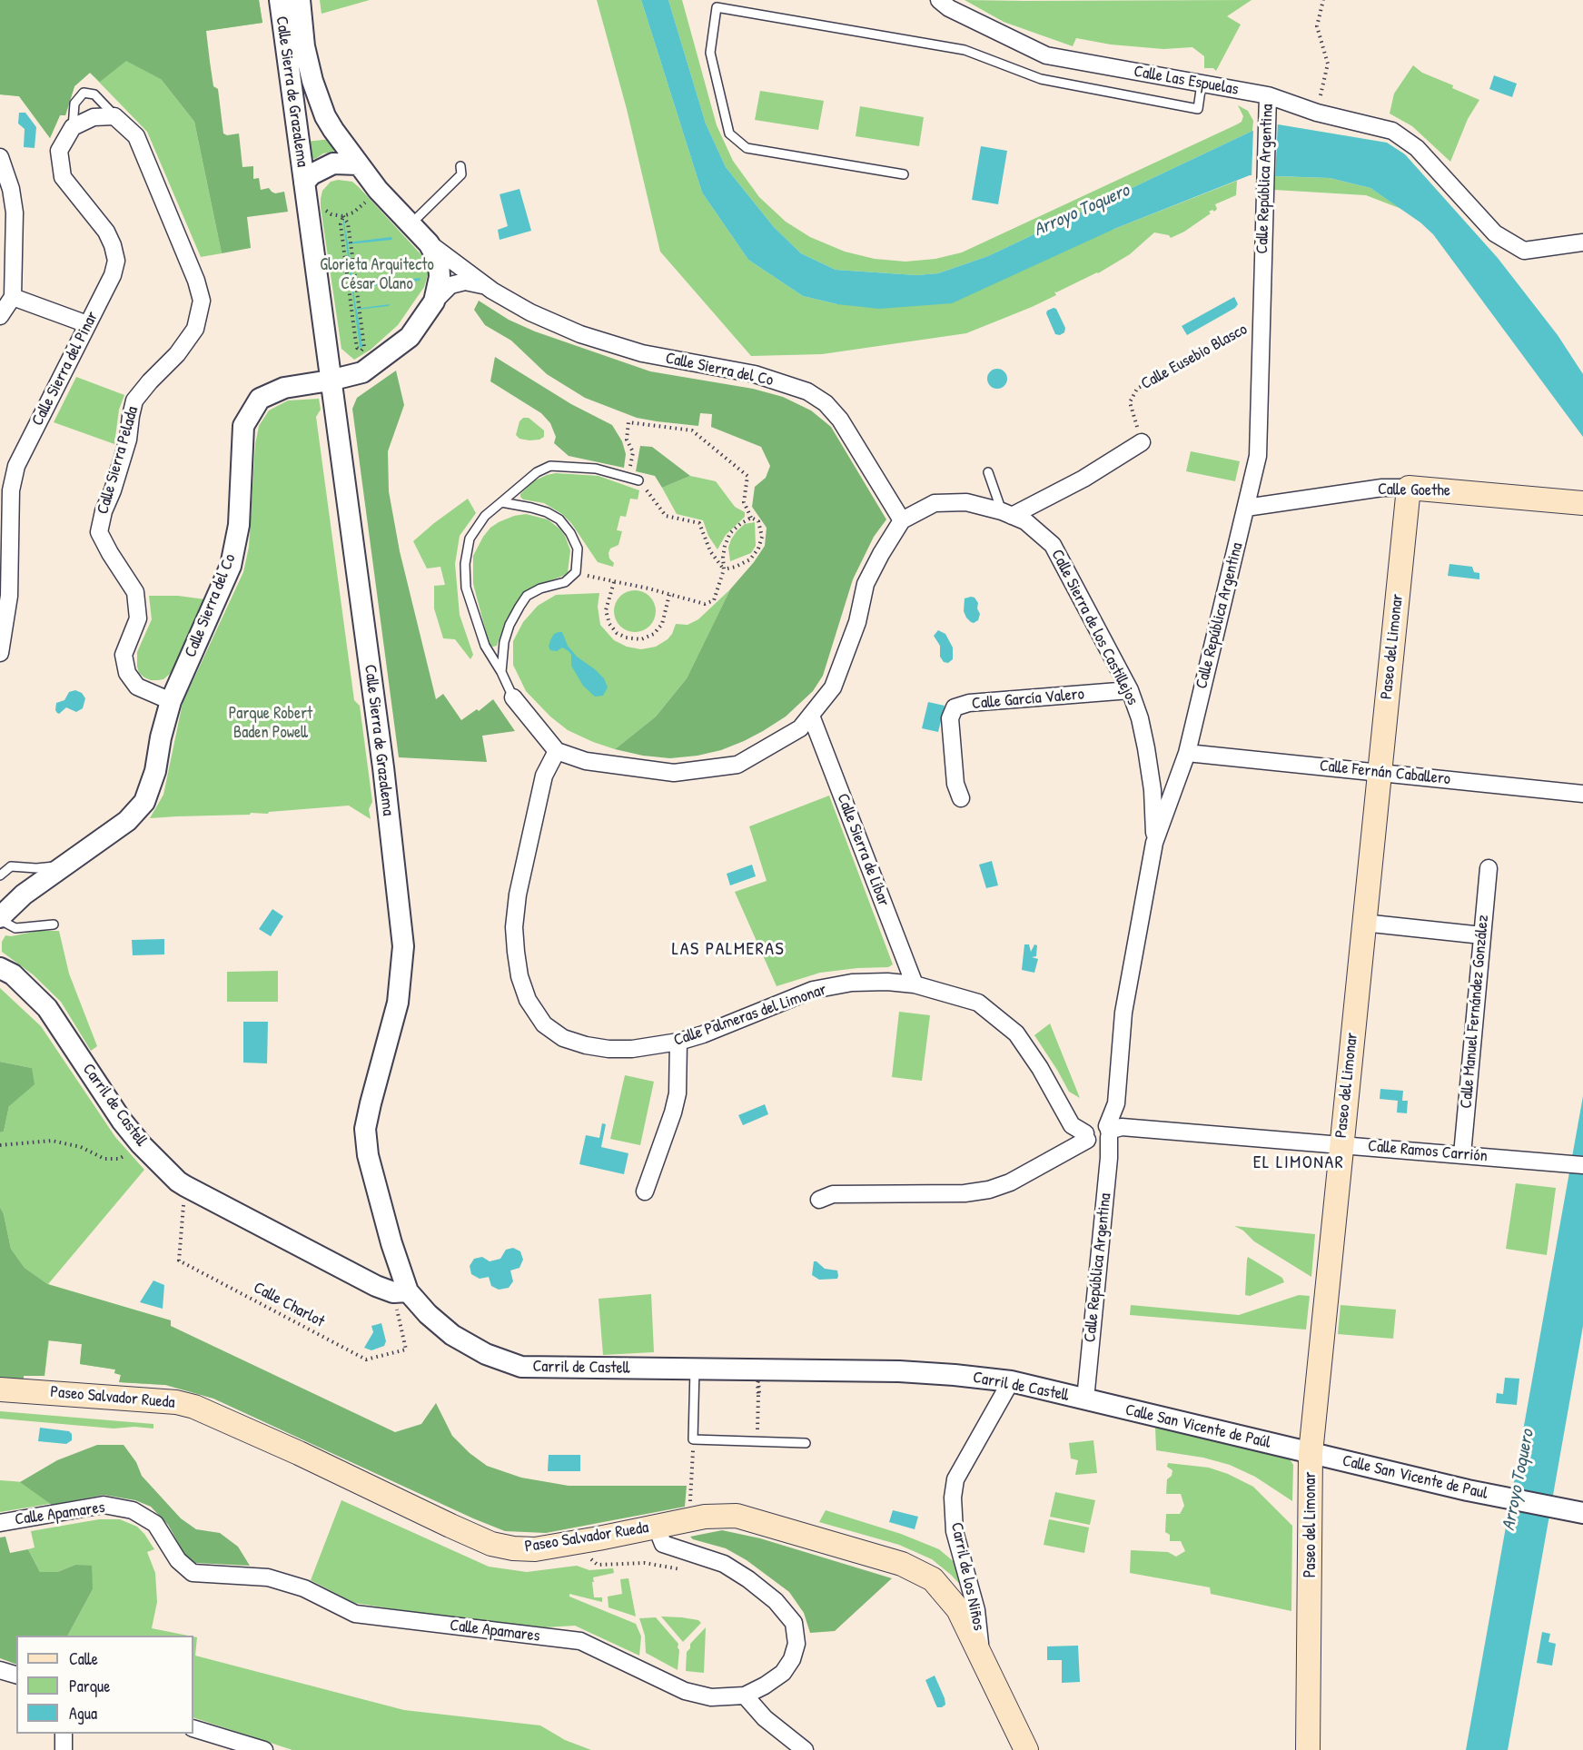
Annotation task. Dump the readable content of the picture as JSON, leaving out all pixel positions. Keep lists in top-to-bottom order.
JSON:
{
  "streets": {
    "main road": ["Calle Goethe", "Paseo del Limonar", "Paseo Salvador Rueda"],
    "street": [
      "Calle Las Espuelas",
      "Calle Sierra de Grazalema",
      "Calle República Argentina",
      "Calle Sierra del Pinar",
      "Calle Sierra del Co",
      "Calle Sierra Pelada",
      "Calle Sierra de los Castillejos",
      "Calle García Valero",
      "Calle Fernán Caballero",
      "Calle Sierra de Líbar",
      "Calle Manuel Fernández González",
      "Calle Palmeras del Limonar",
      "Carril de Castell",
      "Calle Ramos Carrión",
      "Calle San Vicente de Paúl",
      "Calle San Vicente de Paul",
      "Calle Apamares",
      "Carril de los Niños"
    ],
    "path": ["Calle Eusebio Blasco", "Calle Charlot"]
  },
  "crossings": [
    ["Calle Las Espuelas", "Calle República Argentina"],
    ["Calle Sierra de Grazalema", "Calle Sierra del Co"],
    ["Calle Sierra de Grazalema", "Carril de Castell"],
    ["Calle Sierra de Grazalema", "Calle Charlot"],
    ["Calle República Argentina", "Calle Eusebio Blasco"],
    ["Calle República Argentina", "Calle Goethe"],
    ["Calle República Argentina", "Calle Sierra de los Castillejos"],
    ["Calle República Argentina", "Calle Fernán Caballero"],
    ["Calle República Argentina", "Carril de Castell"],
    ["Calle República Argentina", "Calle Ramos Carrión"],
    ["Calle República Argentina", "Calle San Vicente de Paúl"],
    ["Calle Sierra del Co", "Calle Sierra Pelada"],
    ["Calle Sierra del Co", "Calle Sierra de los Castillejos"],
    ["Calle Goethe", "Paseo del Limonar"],
    ["Calle Sierra de los Castillejos", "Calle García Valero"],
    ["Paseo del Limonar", "Calle Fernán Caballero"],
    ["Paseo del Limonar", "Calle Ramos Carrión"],
    ["Paseo del Limonar", "Calle San Vicente de Paúl"],
    ["Paseo del Limonar", "Calle San Vicente de Paul"],
    ["Calle Sierra de Líbar", "Calle Palmeras del Limonar"],
    ["Calle Manuel Fernández González", "Calle Ramos Carrión"],
    ["Calle Palmeras del Limonar", "Calle Ramos Carrión"],
    ["Carril de Castell", "Calle Charlot"],
    ["Carril de Castell", "Calle San Vicente de Paúl"],
    ["Carril de Castell", "Carril de los Niños"],
    ["Paseo Salvador Rueda", "Calle Apamares"],
    ["Paseo Salvador Rueda", "Carril de los Niños"],
    ["Calle San Vicente de Paúl", "Calle San Vicente de Paul"]
  ],
  "districts": ["LAS PALMERAS", "EL LIMONAR"],
  "water": ["Arroyo Toquero"],
  "parks": ["Glorieta Arquitecto César Olano", "Parque Robert Baden Powell"],
  "legend": ["Calle", "Parque", "Agua"]
}
